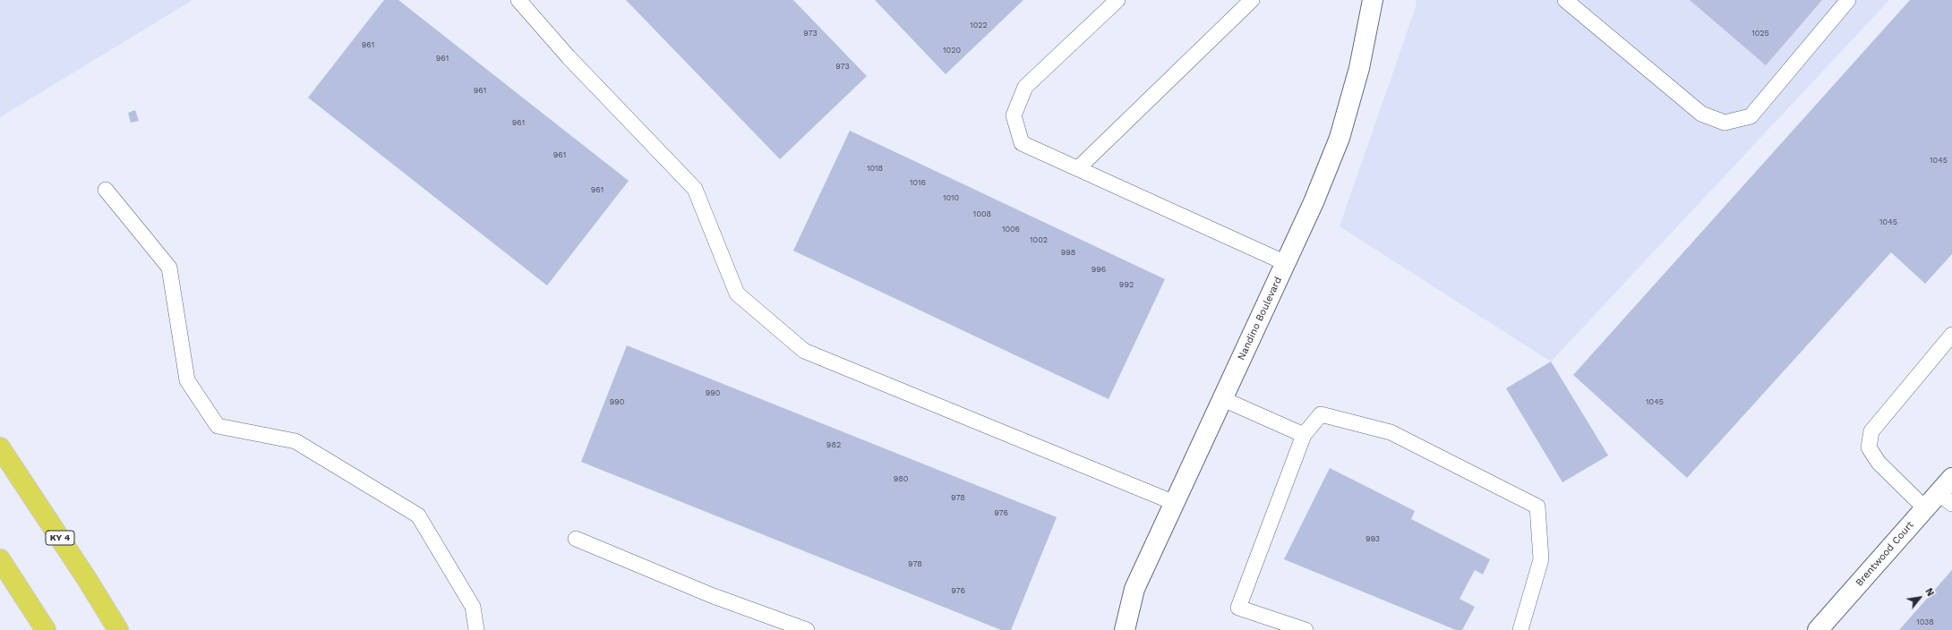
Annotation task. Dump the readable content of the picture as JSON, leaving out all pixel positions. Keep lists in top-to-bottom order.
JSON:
{
  "streets": {
    "highway": ["KY 4"],
    "street": ["Nandino Boulevard", "Brentwood Court"]
  },
  "house_numbers": [
    "1022",
    "973",
    "1025",
    "961",
    "1020",
    "961",
    "973",
    "961",
    "961",
    "961",
    "1045",
    "1018",
    "1016",
    "961",
    "1010",
    "1008",
    "1045",
    "1006",
    "1002",
    "998",
    "996",
    "992",
    "990",
    "990",
    "1045",
    "982",
    "980",
    "978",
    "976",
    "993",
    "978",
    "976",
    "1038"
  ],
  "north": "top right"
}
